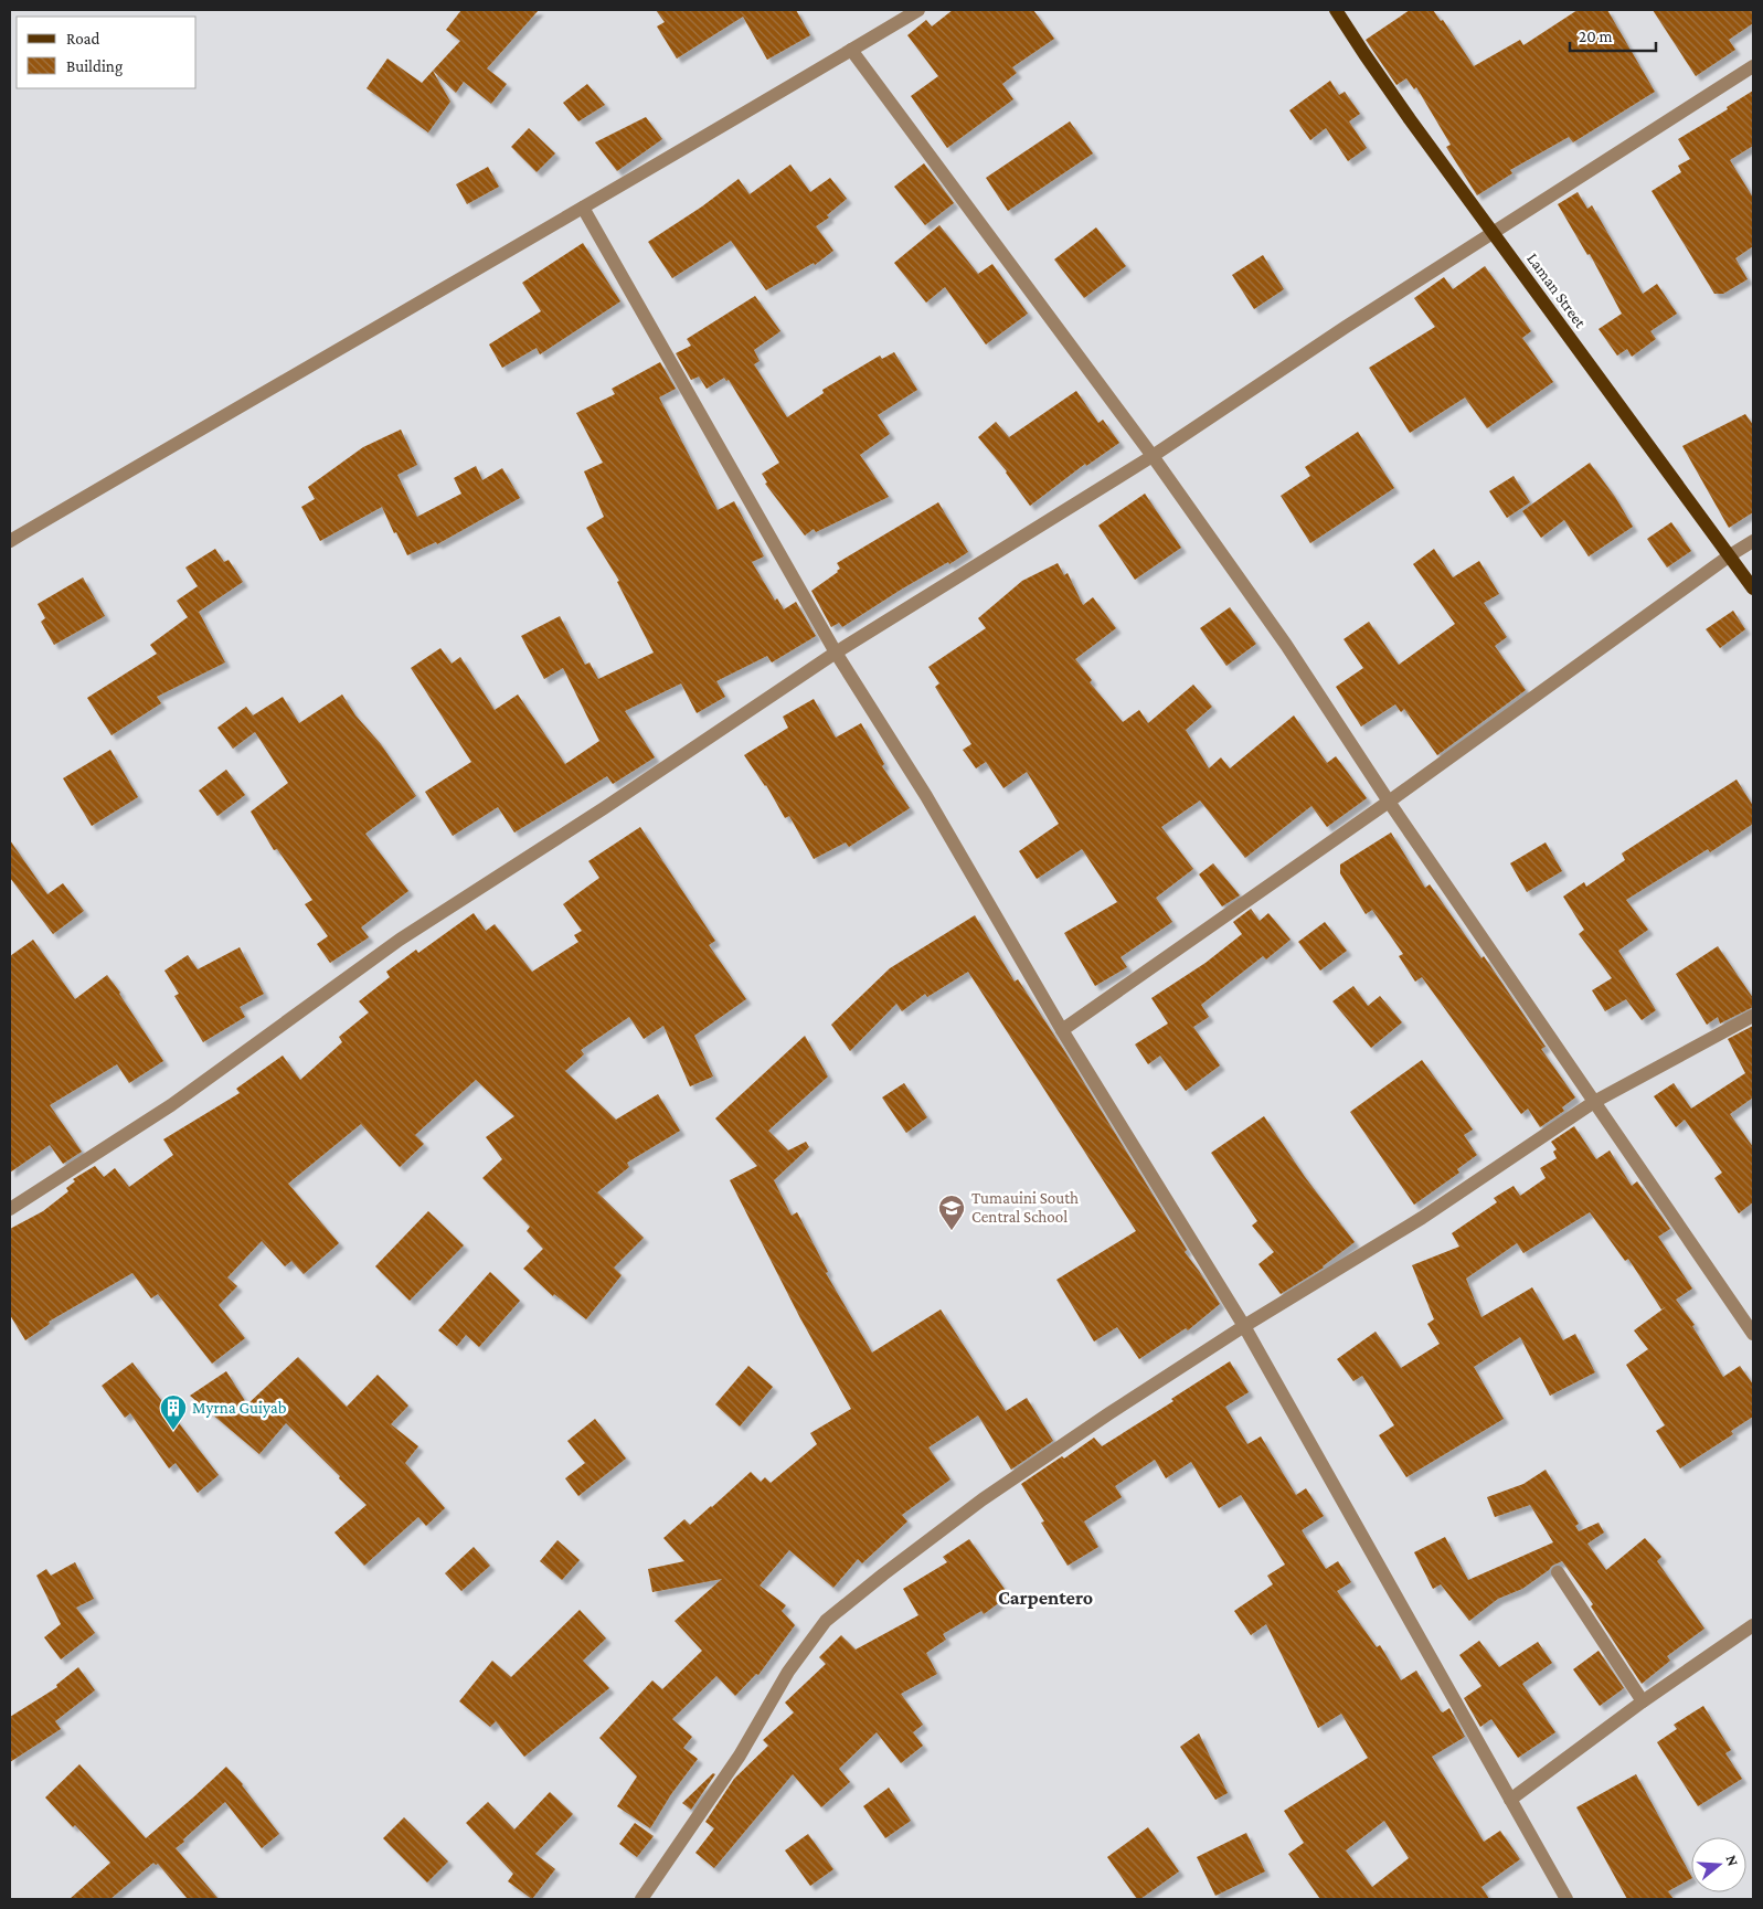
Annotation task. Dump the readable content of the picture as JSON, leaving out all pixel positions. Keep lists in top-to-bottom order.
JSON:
{
  "streets": {
    "main road": ["Laman Street"]
  },
  "districts": ["Carpentero"],
  "places": {
    "school or university": ["Tumauini South Central School"],
    "building": ["Myrna Guiyab"]
  },
  "legend": ["Road", "Building"],
  "scale_bar": "20 m",
  "north": "right"
}
